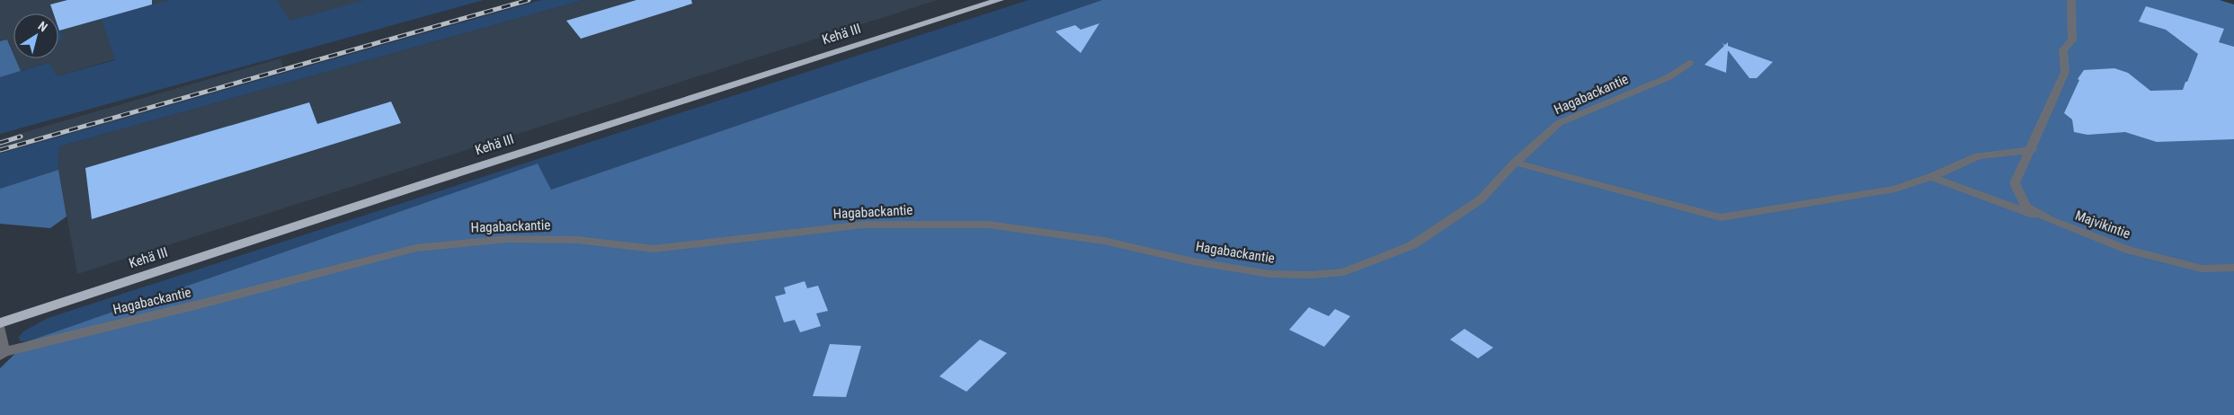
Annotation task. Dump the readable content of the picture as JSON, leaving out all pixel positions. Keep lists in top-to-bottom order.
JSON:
{
  "streets": {
    "highway": ["Kehä III"],
    "street": ["Hagabackantie", "Majvikintie"]
  },
  "north": "top right"
}
